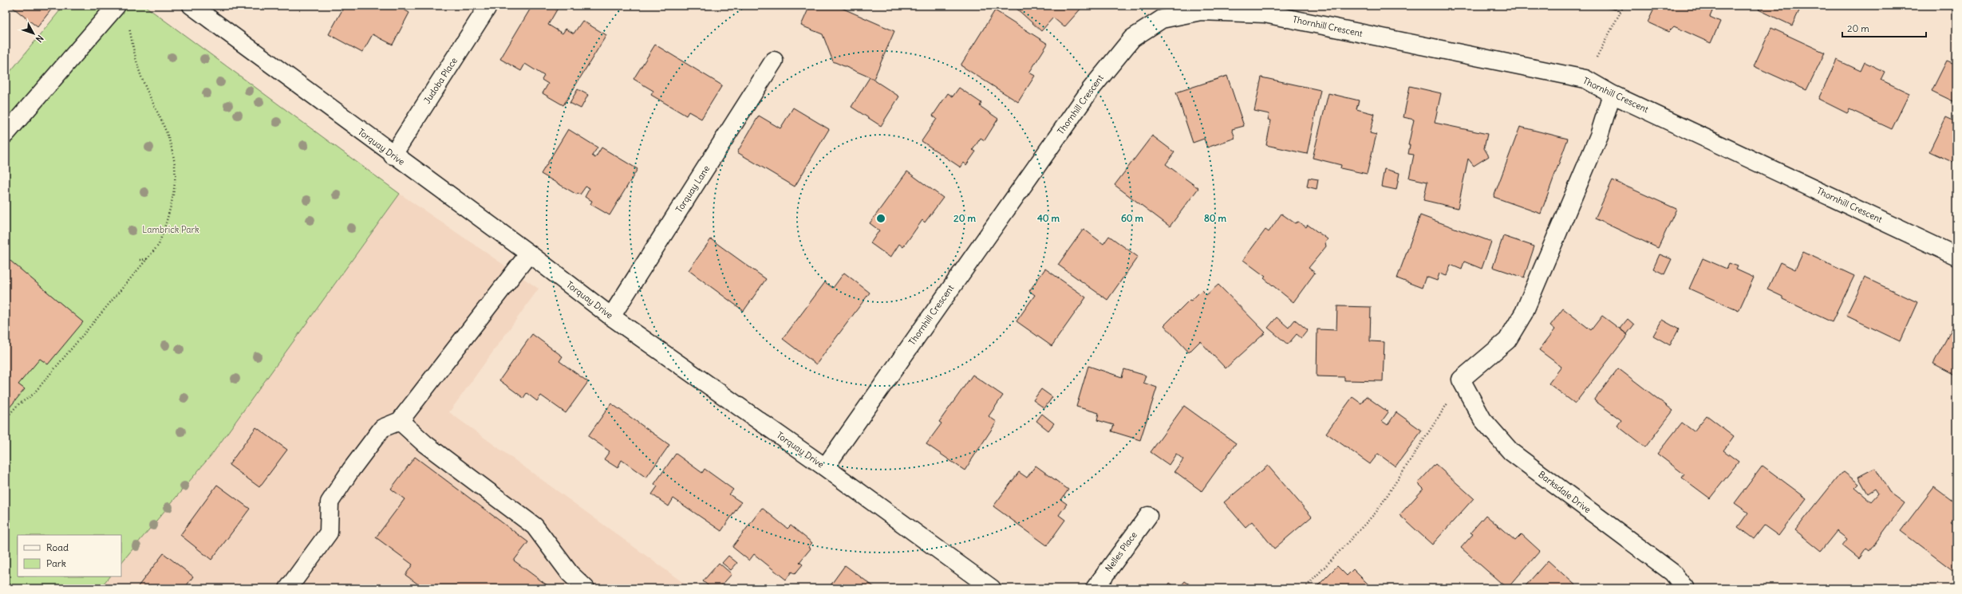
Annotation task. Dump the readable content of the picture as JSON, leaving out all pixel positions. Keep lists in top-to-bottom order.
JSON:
{
  "streets": {
    "street": [
      "Thornhill Crescent",
      "Judoba Place",
      "Torquay Drive",
      "Torquay Lane",
      "Barksdale Drive",
      "Nelles Place"
    ]
  },
  "crossings": [
    ["Thornhill Crescent", "Torquay Drive"],
    ["Judoba Place", "Torquay Drive"],
    ["Torquay Drive", "Torquay Lane"]
  ],
  "parks": ["Lambrick Park"],
  "legend": ["Road", "Park"],
  "scale_bar": "20 m",
  "north": "bottom right",
  "rings": [
    "20 m",
    "40 m",
    "60 m",
    "80 m"
  ]
}
